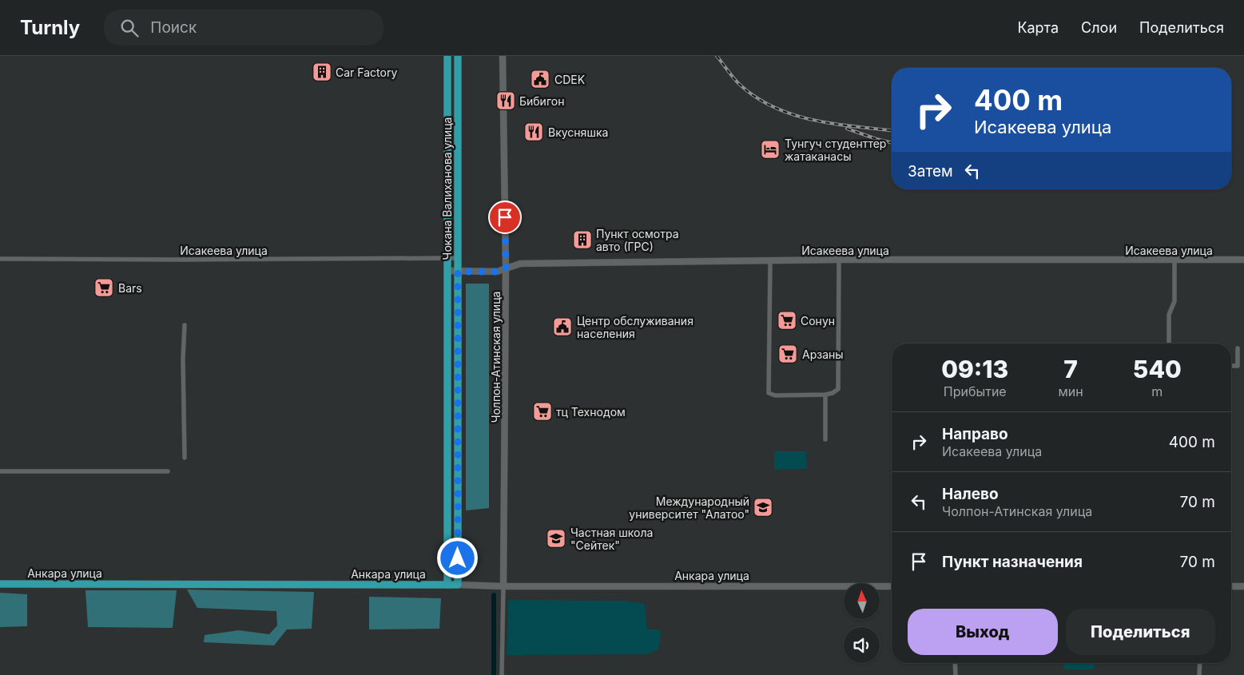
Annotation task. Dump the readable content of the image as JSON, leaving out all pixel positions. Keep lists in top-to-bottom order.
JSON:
{
  "streets": {
    "main road": ["Чокана Валиханова улица", "Анкара улица"],
    "street": ["Исакеева улица", "Чолпон-Атинская улица"]
  },
  "crossings": [
    ["Чокана Валиханова улица", "Исакеева улица"],
    ["Чокана Валиханова улица", "Анкара улица"],
    ["Исакеева улица", "Чолпон-Атинская улица"],
    ["Чолпон-Атинская улица", "Анкара улица"]
  ],
  "places": {
    "building": ["Car Factory", "Пункт осмотра авто (ГРС)"],
    "public building": ["CDEK", "Центр обслуживания населения"],
    "restaurant": ["Бибигон", "Вкусняшка"],
    "hotel": ["Тунгуч студенттер жатаканасы"],
    "supermarket": [
      "Bars",
      "Сонун",
      "Арзаны",
      "тц Технодом"
    ],
    "school or university": ["Международный университет \"Алатоо\"", "Частная школа \"Сейтек\""]
  },
  "north": "top",
  "page": {
    "header": "Turnly",
    "search": "Поиск",
    "nav": ["Карта", "Слои", "Поделиться"],
    "turn": ["400 m", "Исакеева улица"],
    "then": "Затем",
    "eta": [
      "09:13",
      "Прибытие",
      "7",
      "мин",
      "540",
      "m"
    ],
    "list": [
      {
        "name": "Направо",
        "note": "Исакеева улица",
        "value": "400 m"
      },
      {
        "name": "Налево",
        "note": "Чолпон-Атинская улица",
        "value": "70 m"
      },
      {
        "name": "Пункт назначения",
        "value": "70 m"
      }
    ],
    "buttons": ["Выход", "Поделиться"]
  }
}
